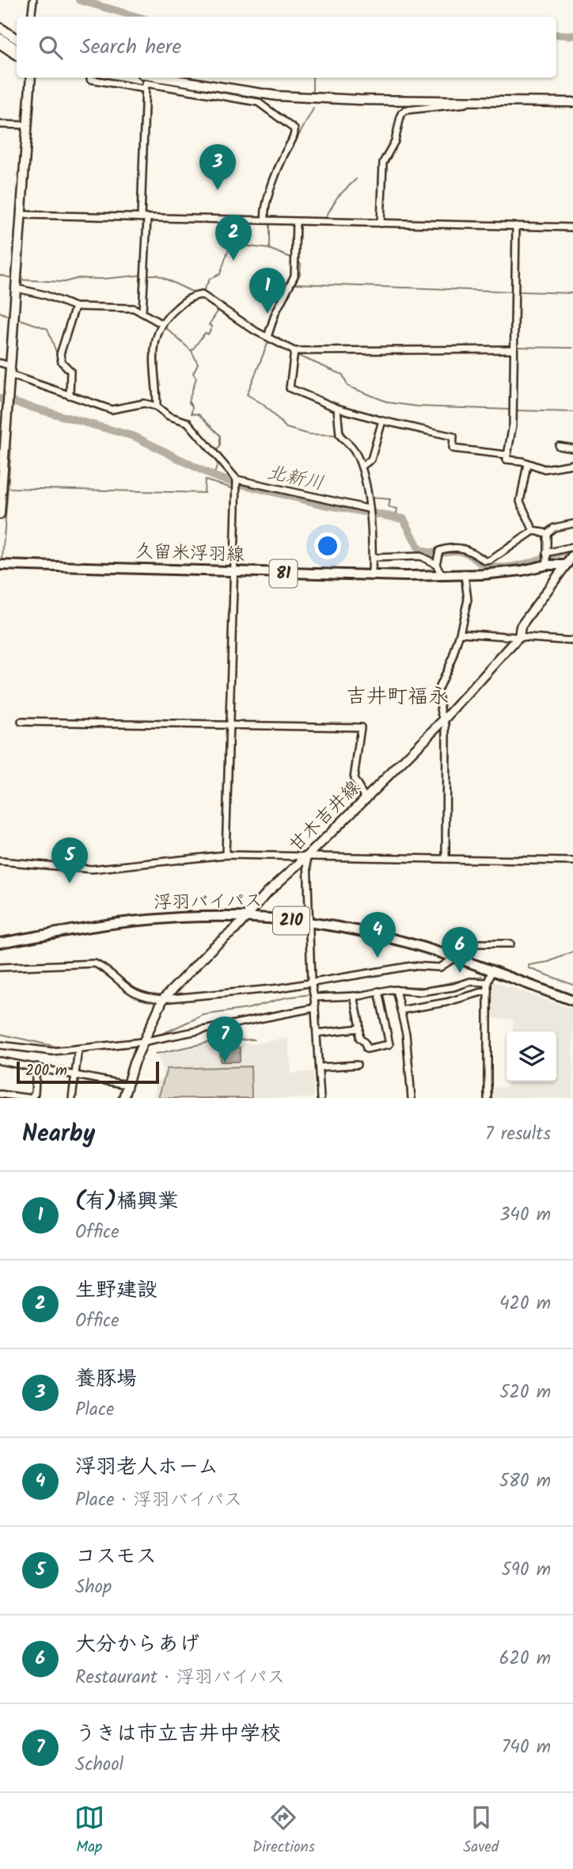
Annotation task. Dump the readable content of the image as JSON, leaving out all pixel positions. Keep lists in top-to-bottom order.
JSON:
{
  "streets": {
    "main road": [
      "久留米浮羽線",
      "81",
      "甘木吉井線",
      "浮羽バイパス",
      "210"
    ]
  },
  "crossings": [
    ["久留米浮羽線", "甘木吉井線"],
    ["甘木吉井線", "浮羽バイパス"]
  ],
  "districts": ["吉井町福永"],
  "water": ["北新川"],
  "scale_bar": "200 m",
  "page": {
    "search": "Search here",
    "pins": [
      "3",
      "2",
      "1",
      "5",
      "4",
      "6",
      "7"
    ],
    "scale": "200 m",
    "heading": ["Nearby", "7 results"],
    "list": [
      {
        "mark": "1",
        "name": "(有)橘興業",
        "note": "Office",
        "value": "340 m"
      },
      {
        "mark": "2",
        "name": "生野建設",
        "note": "Office",
        "value": "420 m"
      },
      {
        "mark": "3",
        "name": "養豚場",
        "note": "Place",
        "value": "520 m"
      },
      {
        "mark": "4",
        "name": "浮羽老人ホーム",
        "note": "Place · 浮羽バイパス",
        "value": "580 m"
      },
      {
        "mark": "5",
        "name": "コスモス",
        "note": "Shop",
        "value": "590 m"
      },
      {
        "mark": "6",
        "name": "大分からあげ",
        "note": "Restaurant · 浮羽バイパス",
        "value": "620 m"
      },
      {
        "mark": "7",
        "name": "うきは市立吉井中学校",
        "note": "School",
        "value": "740 m"
      }
    ],
    "nav": ["Map", "Directions", "Saved"]
  }
}
